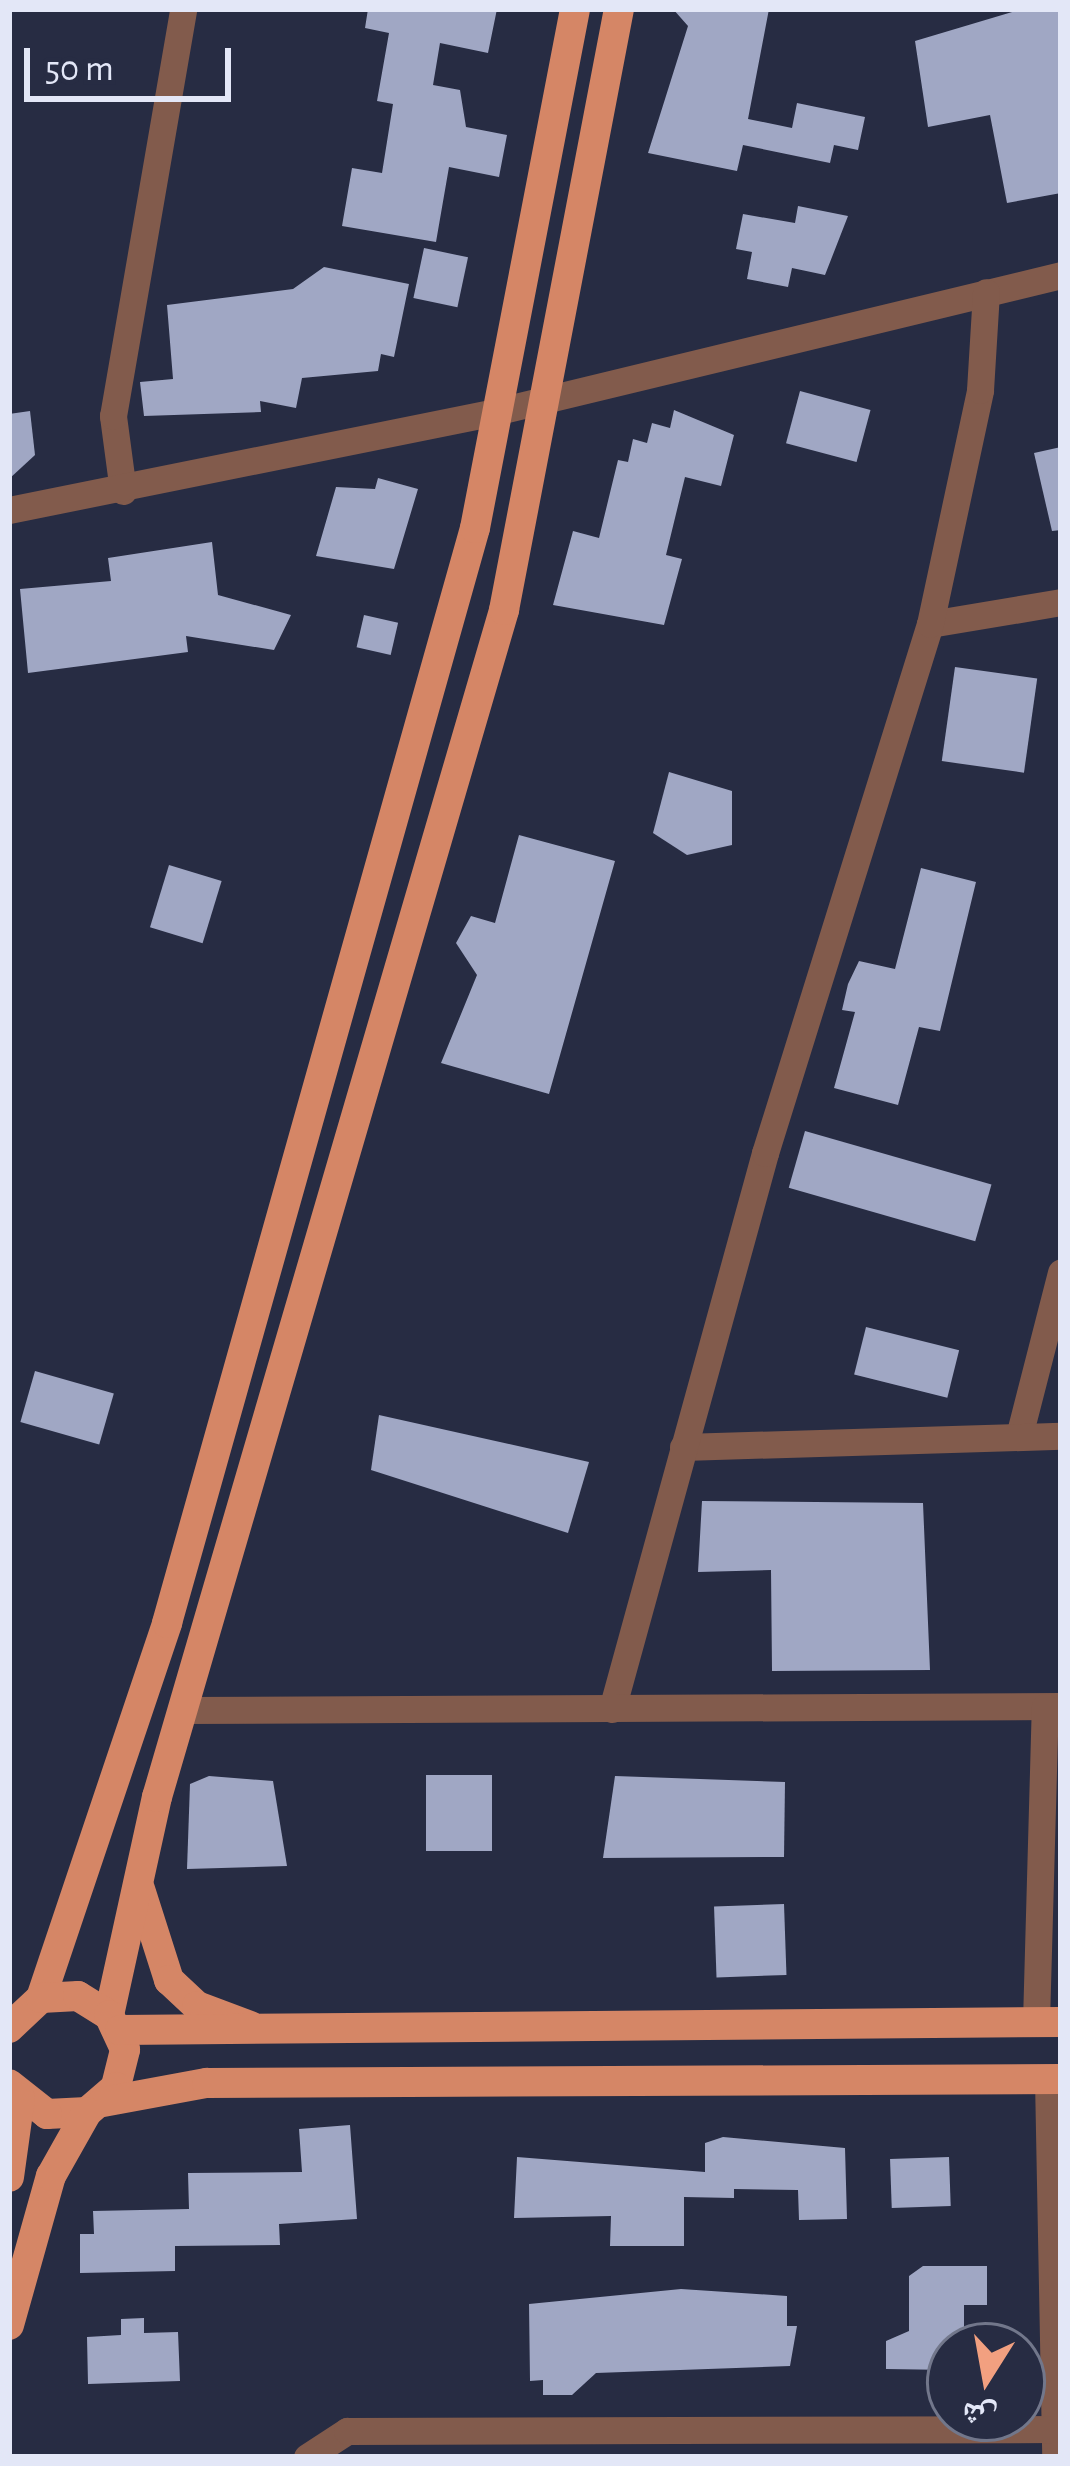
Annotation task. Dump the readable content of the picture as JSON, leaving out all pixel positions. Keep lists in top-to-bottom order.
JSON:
{
  "scale_bar": "50 m",
  "north": "bottom"
}
